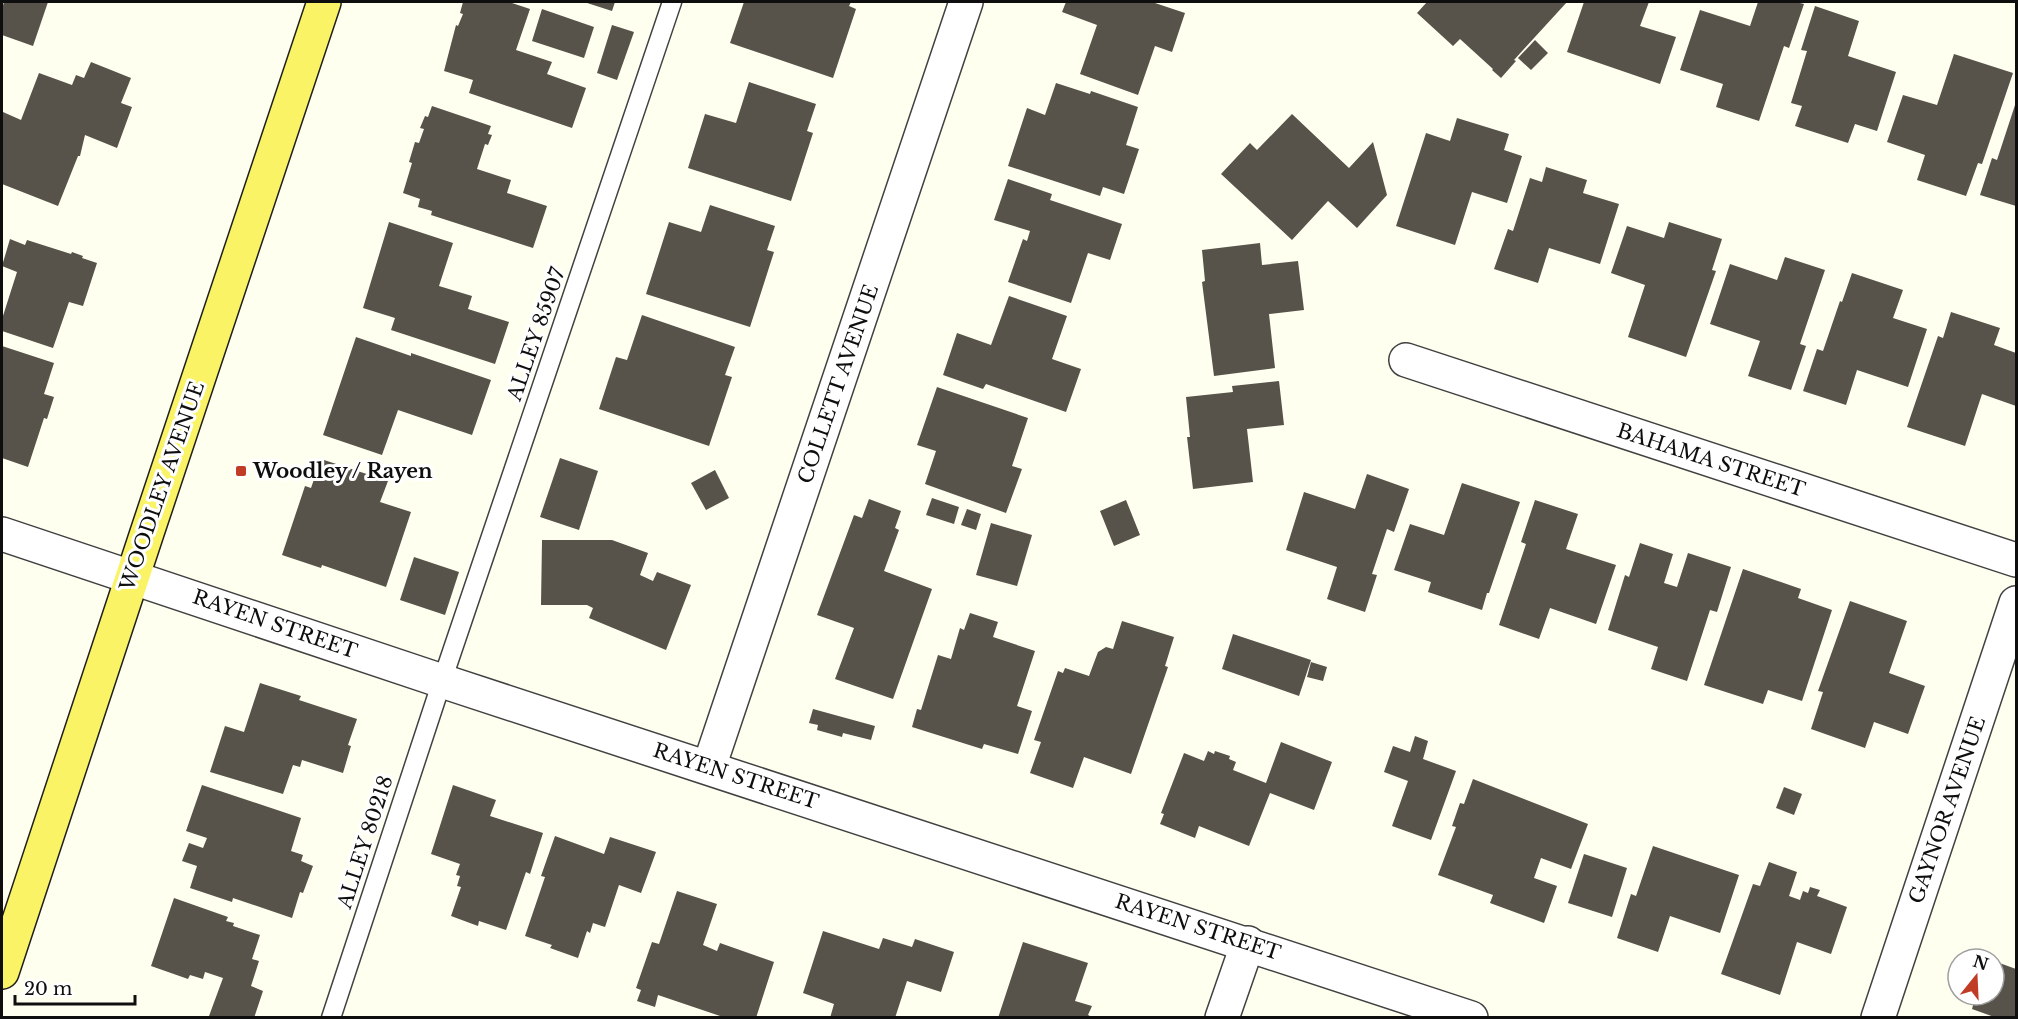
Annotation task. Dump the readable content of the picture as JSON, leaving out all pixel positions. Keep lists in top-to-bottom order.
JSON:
{
  "streets": {
    "main road": ["WOODLEY AVENUE"],
    "street": [
      "COLLETT AVENUE",
      "BAHAMA STREET",
      "RAYEN STREET",
      "GAYNOR AVENUE"
    ],
    "lane": ["ALLEY 85907", "ALLEY 80218"]
  },
  "crossings": [
    ["ALLEY 85907", "RAYEN STREET"],
    ["ALLEY 85907", "ALLEY 80218"],
    ["COLLETT AVENUE", "RAYEN STREET"],
    ["WOODLEY AVENUE", "RAYEN STREET"],
    ["RAYEN STREET", "ALLEY 80218"]
  ],
  "places": {
    "transit": ["Woodley / Rayen"]
  },
  "scale_bar": "20 m",
  "north": "top"
}
